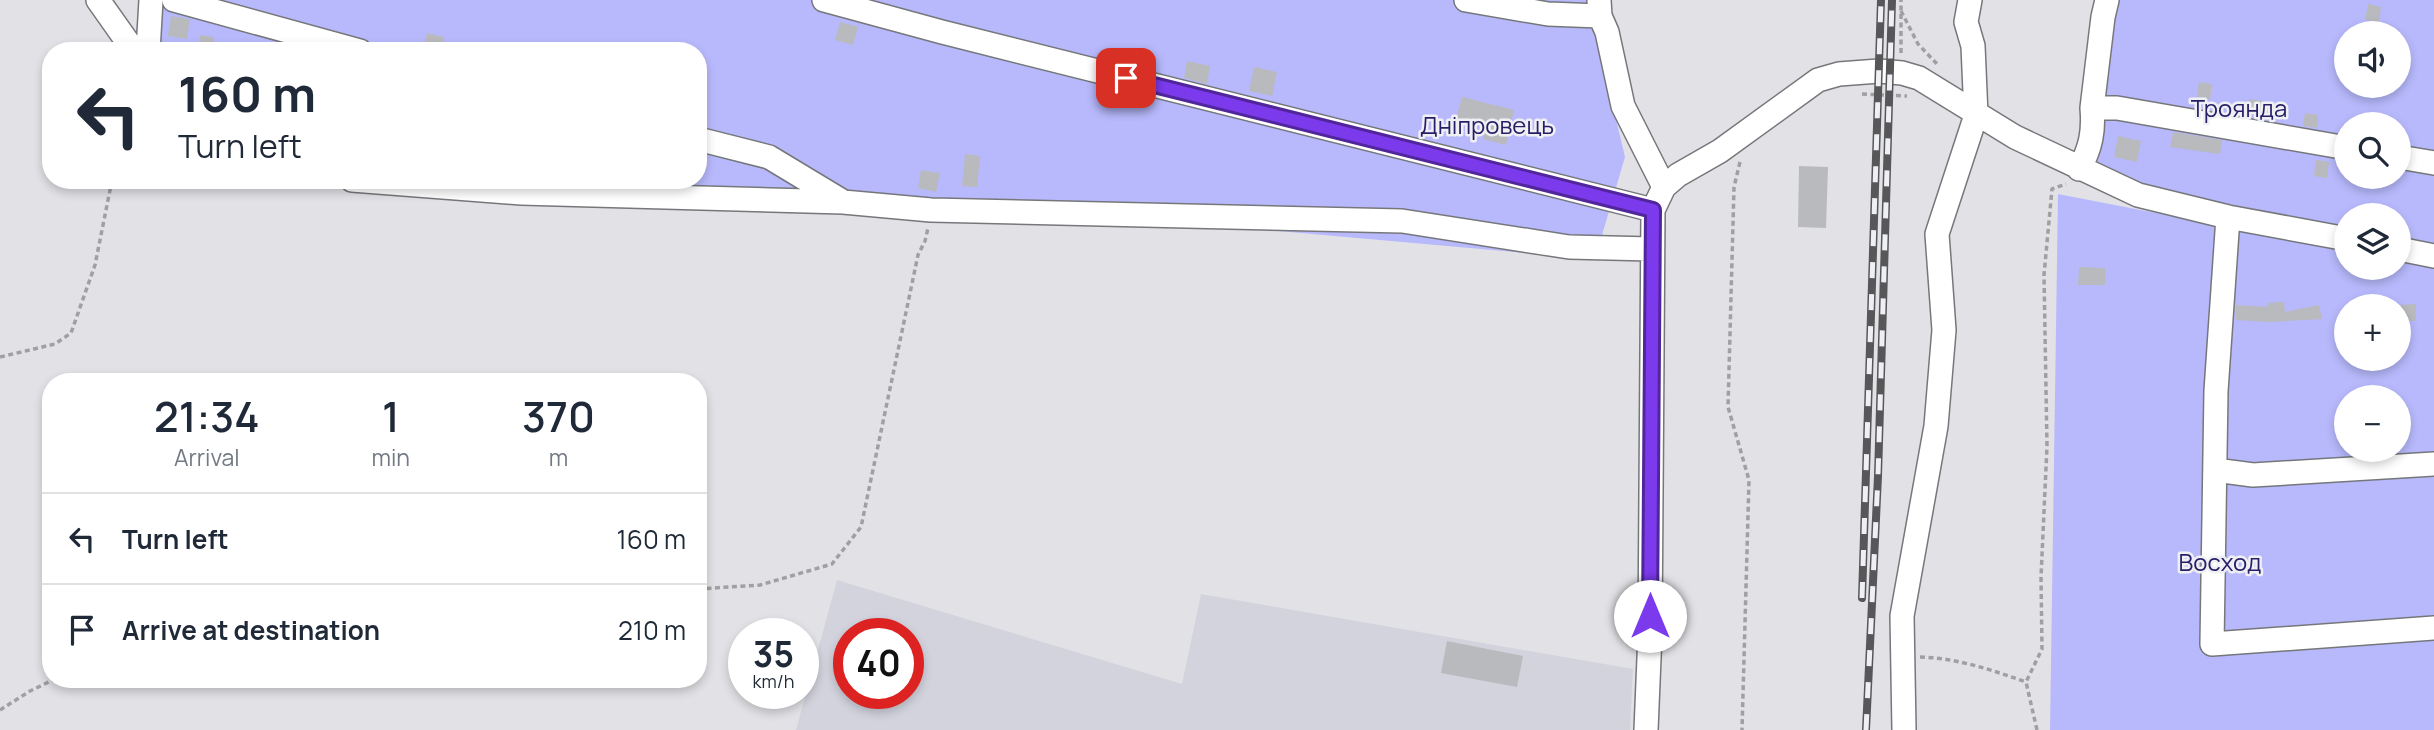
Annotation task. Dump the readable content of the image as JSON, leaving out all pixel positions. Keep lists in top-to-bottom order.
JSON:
{
  "parks": ["Троянда", "Дніпровець", "Восход"],
  "page": {
    "map_buttons": ["+", "−"],
    "turn": ["160 m", "Turn left"],
    "eta": [
      "21:34",
      "Arrival",
      "1",
      "min",
      "370",
      "m"
    ],
    "list": [
      {
        "name": "Turn left",
        "value": "160 m"
      },
      {
        "name": "Arrive at destination",
        "value": "210 m"
      }
    ],
    "speed": "35 km/h",
    "limit": "40"
  }
}
